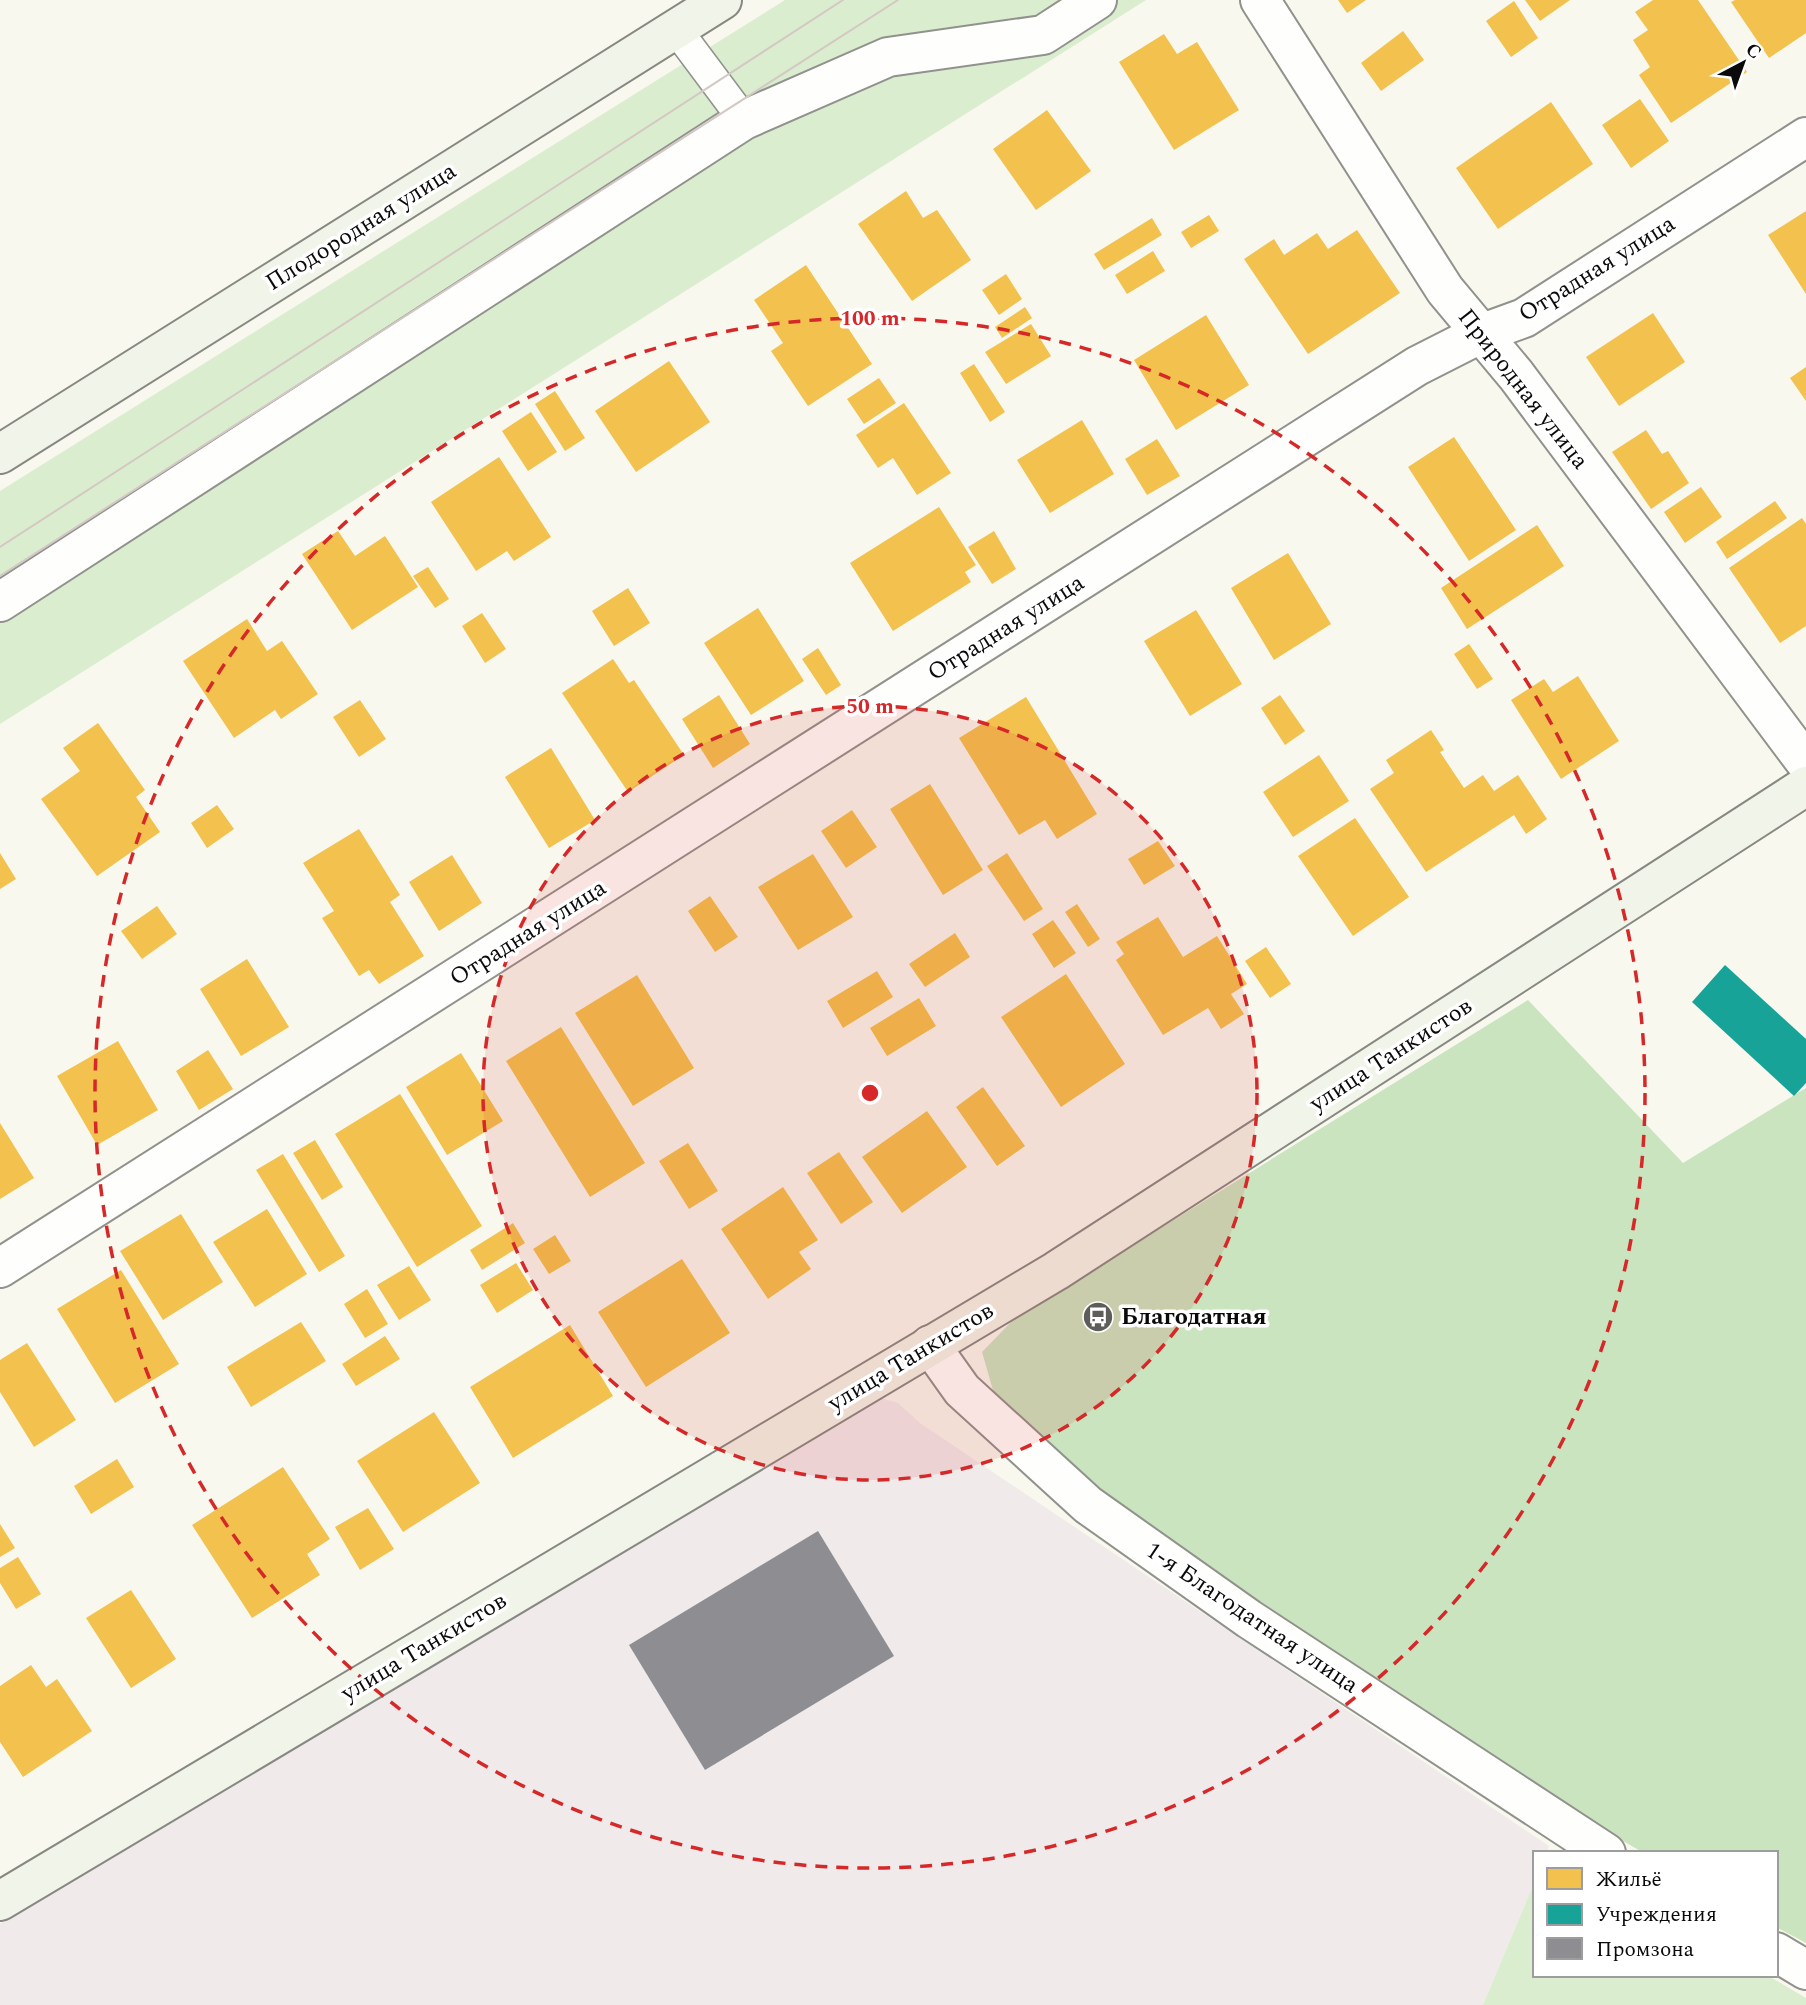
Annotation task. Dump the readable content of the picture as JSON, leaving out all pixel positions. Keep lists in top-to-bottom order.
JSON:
{
  "streets": {
    "main road": ["Плодородная улица", "улица Танкистов"],
    "street": ["Отрадная улица", "Природная улица", "1-я Благодатная улица"]
  },
  "crossings": [
    ["Отрадная улица", "Природная улица"],
    ["улица Танкистов", "1-я Благодатная улица"]
  ],
  "places": {
    "bus stop": ["Благодатная"]
  },
  "legend": ["Жильё", "Учреждения", "Промзона"],
  "north": "top right",
  "rings": ["100 m", "50 m"]
}
